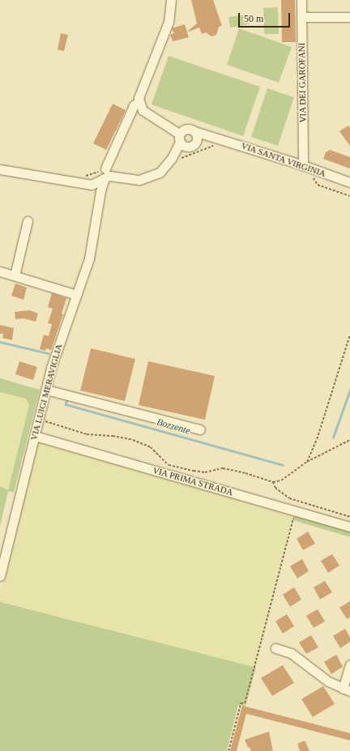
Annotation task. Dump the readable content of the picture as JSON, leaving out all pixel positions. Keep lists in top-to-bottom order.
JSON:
{
  "streets": {
    "street": [
      "VIA DEI GAROFANI",
      "VIA SANTA VIRGINIA",
      "VIA LUIGI MERAVIGLIA",
      "VIA PRIMA STRADA"
    ]
  },
  "crossings": [
    ["VIA DEI GAROFANI", "VIA SANTA VIRGINIA"],
    ["VIA LUIGI MERAVIGLIA", "VIA PRIMA STRADA"]
  ],
  "water": ["Bozzente"],
  "scale_bar": "50 m"
}
